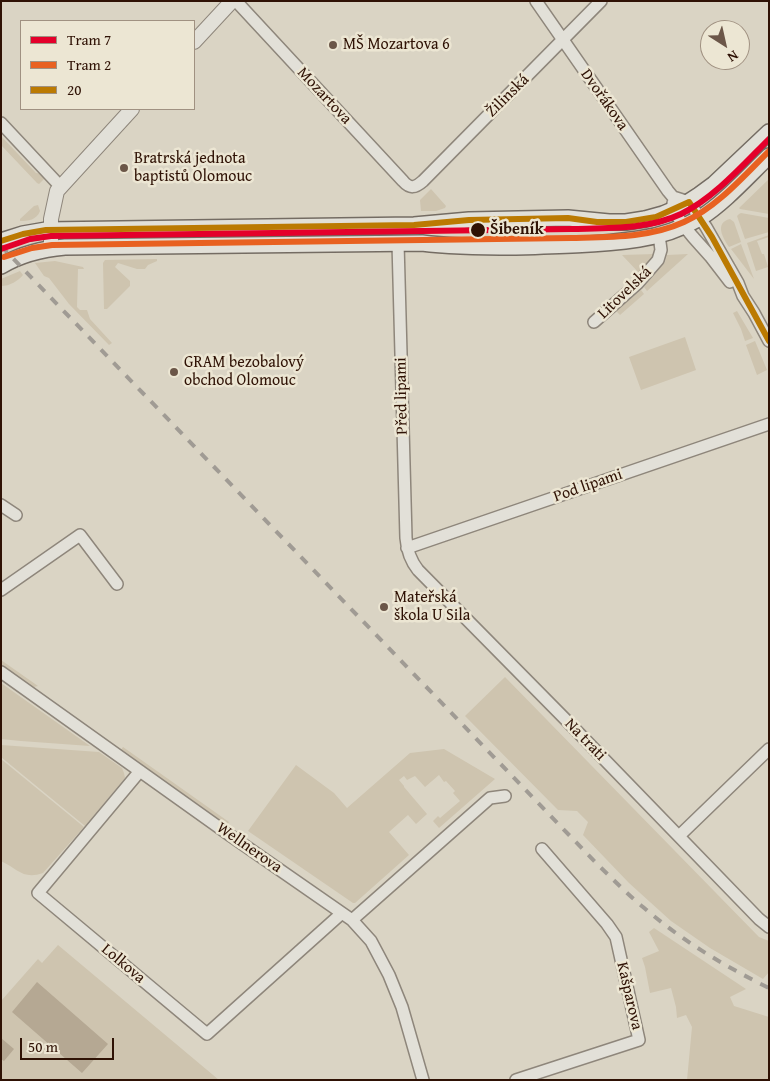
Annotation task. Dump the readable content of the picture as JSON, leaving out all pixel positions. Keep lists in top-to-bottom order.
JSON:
{
  "streets": {
    "main road": ["Litovelská"],
    "street": [
      "Mozartova",
      "Žilinská",
      "Dvořákova",
      "Před lipami",
      "Pod lipami",
      "Na trati",
      "Wellnerova",
      "Lolkova",
      "Kašparova"
    ]
  },
  "crossings": [
    ["Mozartova", "Žilinská"],
    ["Žilinská", "Dvořákova"],
    ["Dvořákova", "Litovelská"],
    ["Litovelská", "Před lipami"],
    ["Před lipami", "Pod lipami"],
    ["Před lipami", "Na trati"],
    ["Pod lipami", "Na trati"],
    ["Wellnerova", "Lolkova"]
  ],
  "places": [
    "MŠ Mozartova 6",
    "Bratrská jednota baptistů Olomouc",
    "Šibeník",
    "GRAM bezobalový obchod Olomouc",
    "Mateřská škola U Sila"
  ],
  "lines": ["tram line 7", "tram line 2", "transit line 20"],
  "legend": ["Tram 7", "Tram 2", "20"],
  "scale_bar": "50 m",
  "north": "bottom right"
}
